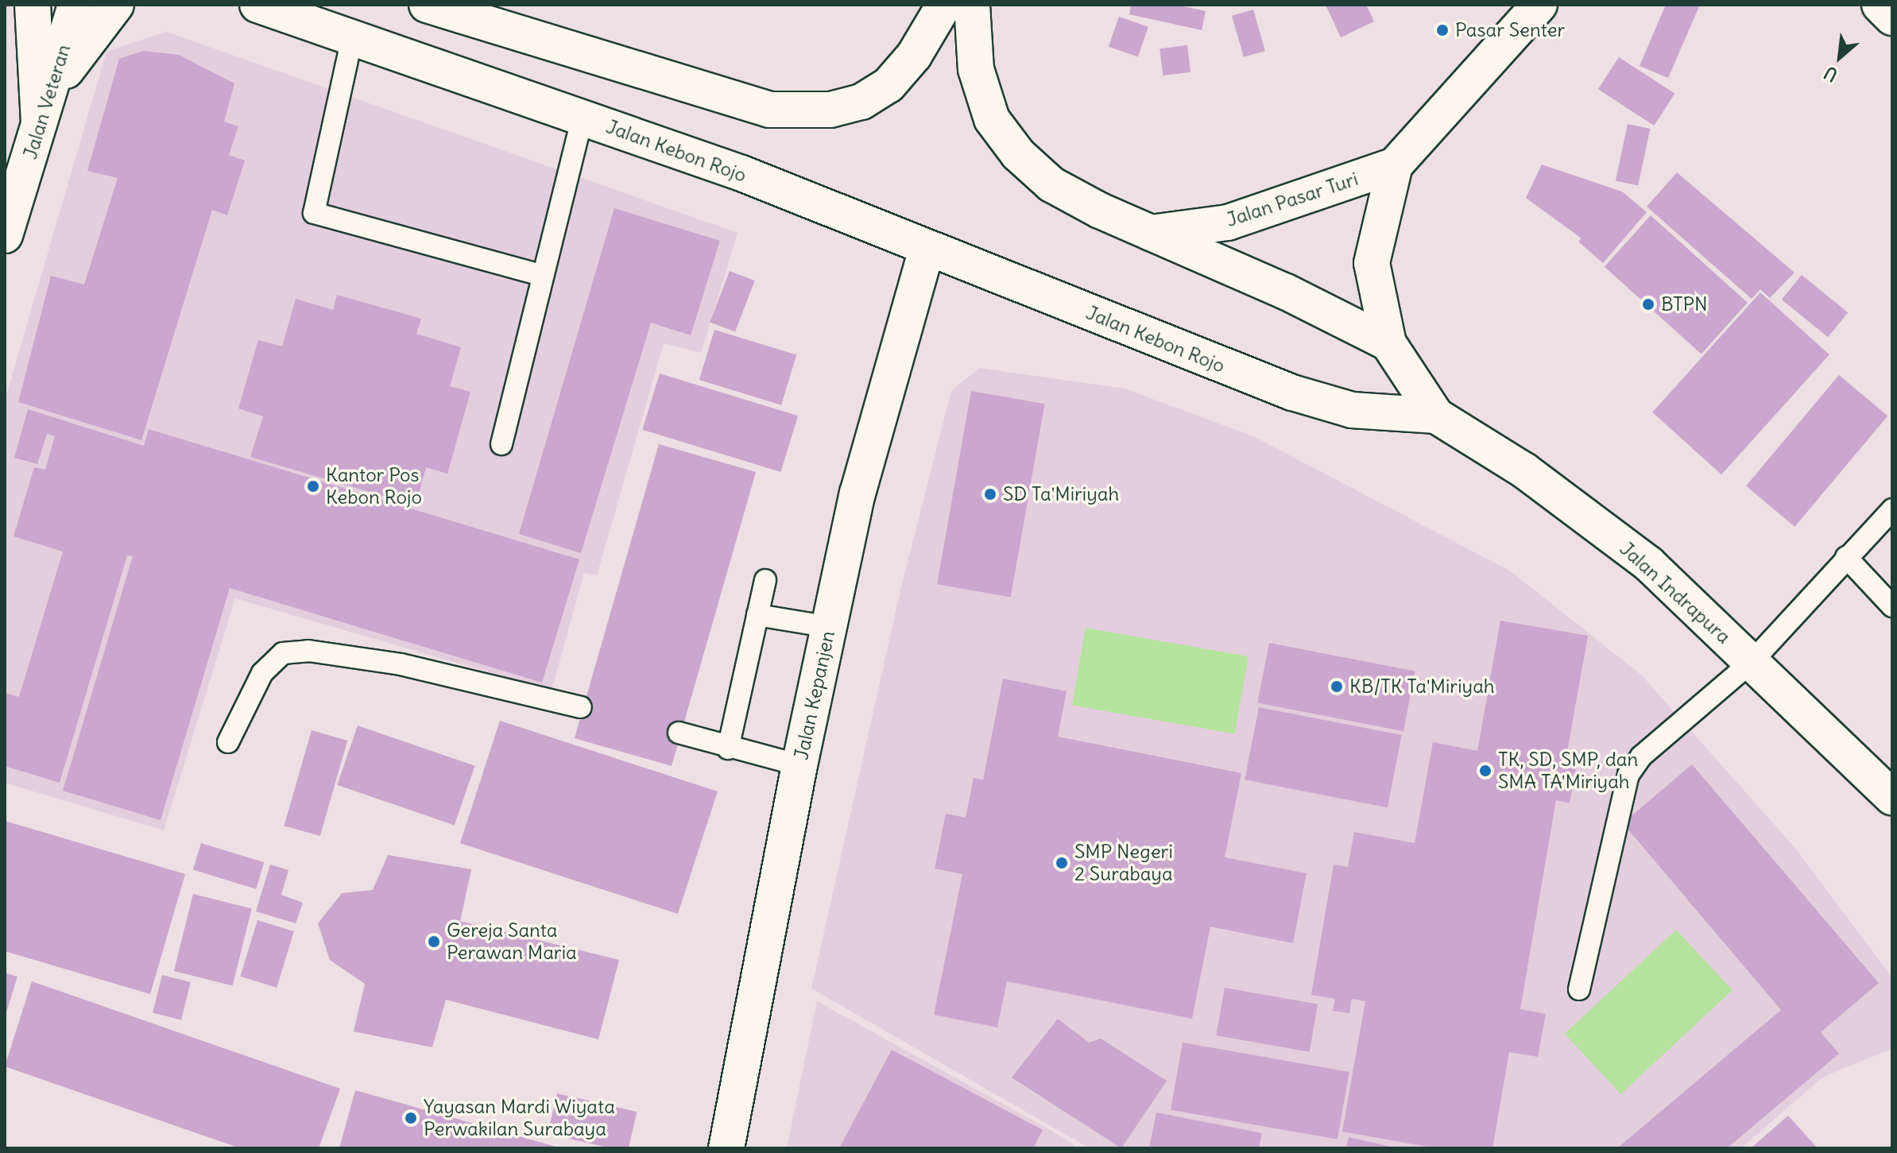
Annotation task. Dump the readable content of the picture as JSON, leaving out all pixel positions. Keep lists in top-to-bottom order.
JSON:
{
  "streets": {
    "main road": [
      "Jalan Veteran",
      "Jalan Kebon Rojo",
      "Jalan Pasar Turi",
      "Jalan Indrapura",
      "Jalan Kepanjen"
    ]
  },
  "crossings": [
    ["Jalan Kebon Rojo", "Jalan Indrapura"],
    ["Jalan Kebon Rojo", "Jalan Kepanjen"]
  ],
  "places": [
    "Pasar Senter",
    "BTPN",
    "Kantor Pos Kebon Rojo",
    "SD Ta'Miriyah",
    "KB/TK Ta'Miriyah",
    "TK, SD, SMP, dan SMA TA'Miriyah",
    "SMP Negeri 2 Surabaya",
    "Gereja Santa Perawan Maria",
    "Yayasan Mardi Wiyata Perwakilan Surabaya"
  ],
  "north": "bottom left"
}
